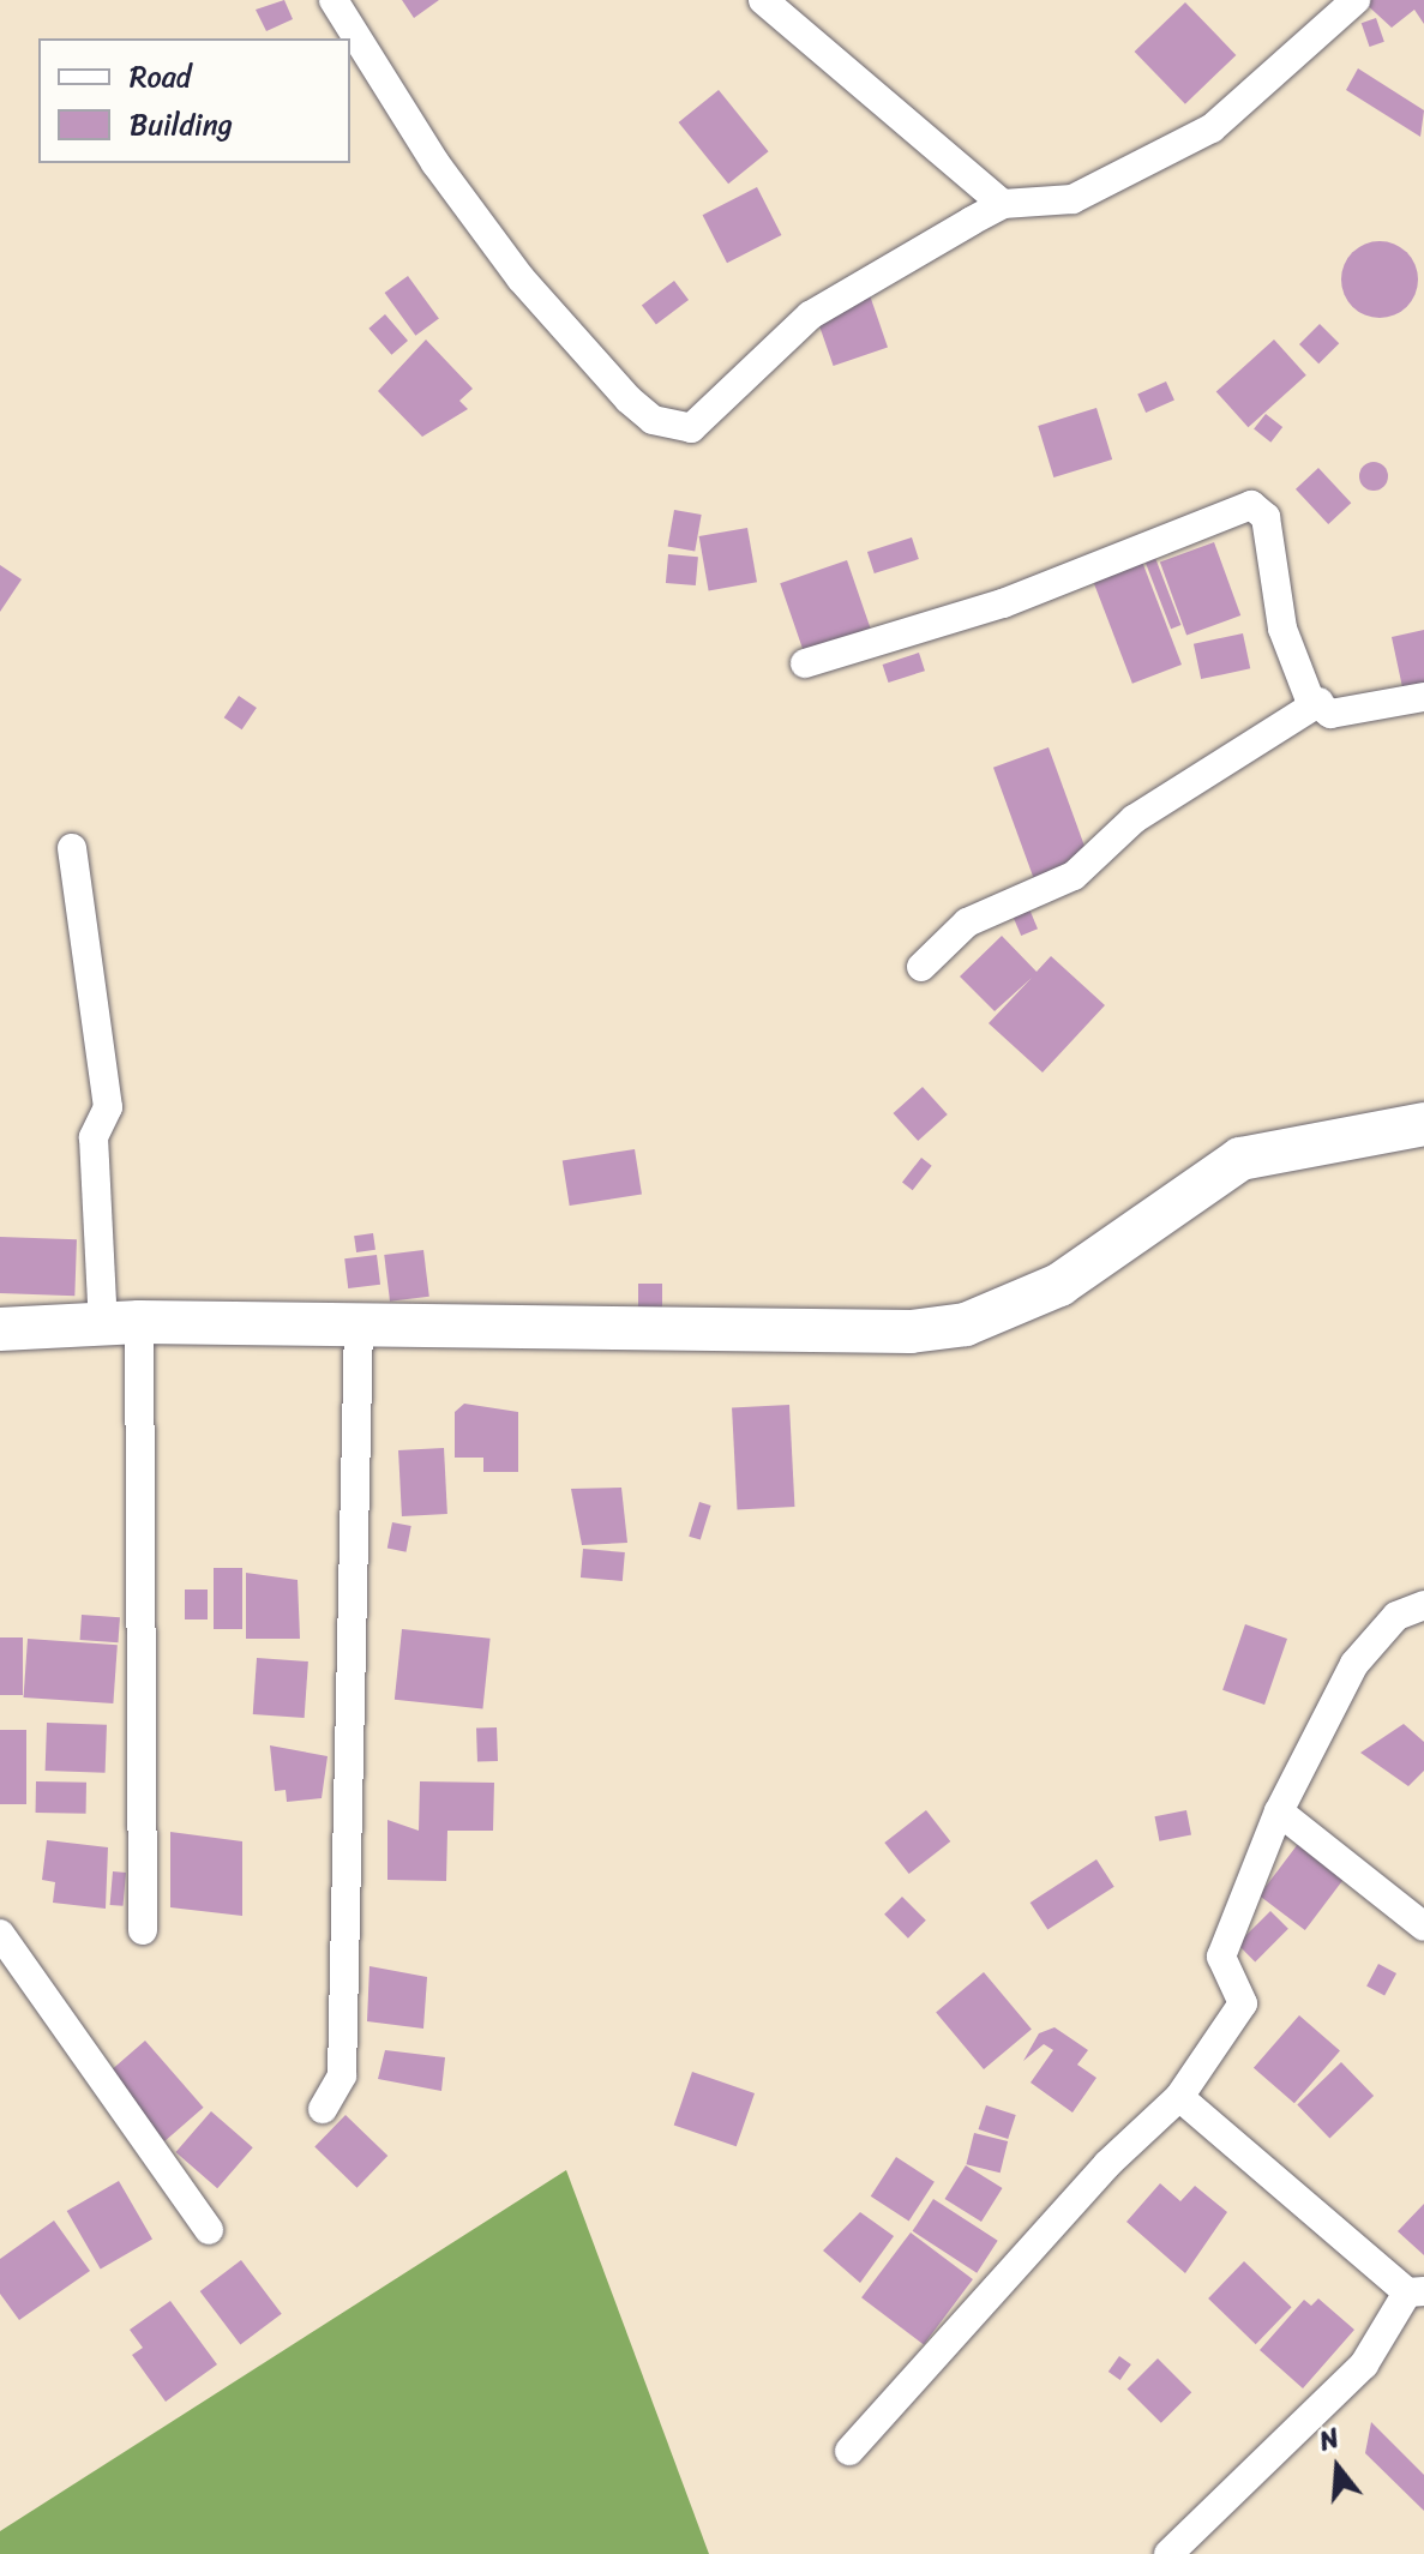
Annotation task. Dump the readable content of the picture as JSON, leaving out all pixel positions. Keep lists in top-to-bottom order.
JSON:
{
  "legend": ["Road", "Building"],
  "north": "top"
}
